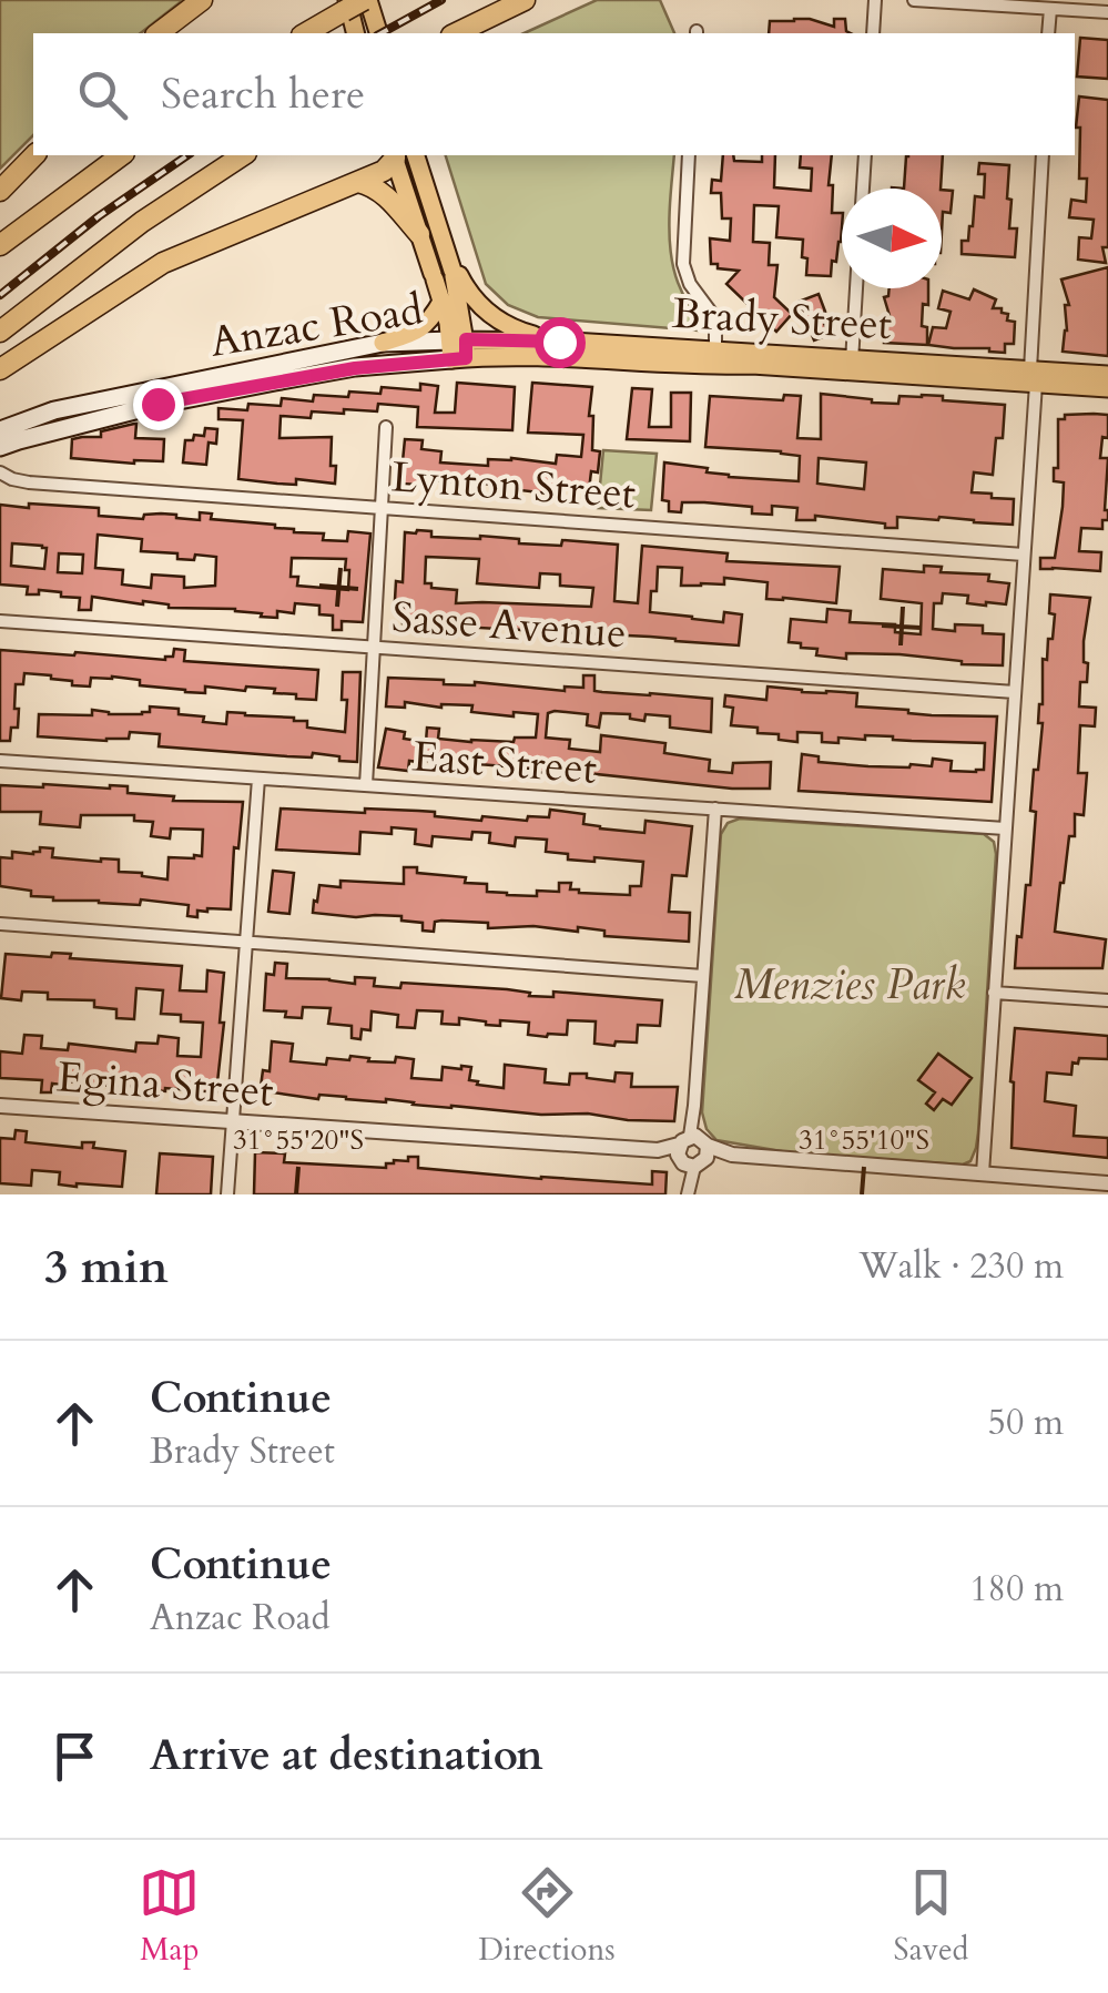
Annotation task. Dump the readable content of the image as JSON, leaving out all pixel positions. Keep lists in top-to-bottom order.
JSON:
{
  "streets": {
    "main road": ["Brady Street", "Anzac Road"],
    "street": [
      "Lynton Street",
      "Sasse Avenue",
      "East Street",
      "Egina Street"
    ]
  },
  "crossings": [
    ["Brady Street", "Anzac Road"]
  ],
  "parks": ["Menzies Park"],
  "north": "right",
  "page": {
    "search": "Search here",
    "heading": ["3 min", "Walk · 230 m"],
    "list": [
      ["Continue", "Brady Street", "50 m"],
      ["Continue", "Anzac Road", "180 m"],
      "Arrive at destination"
    ],
    "nav": ["Map", "Directions", "Saved"]
  },
  "coordinates": ["31°55'20\"S", "31°55'10\"S"]
}
